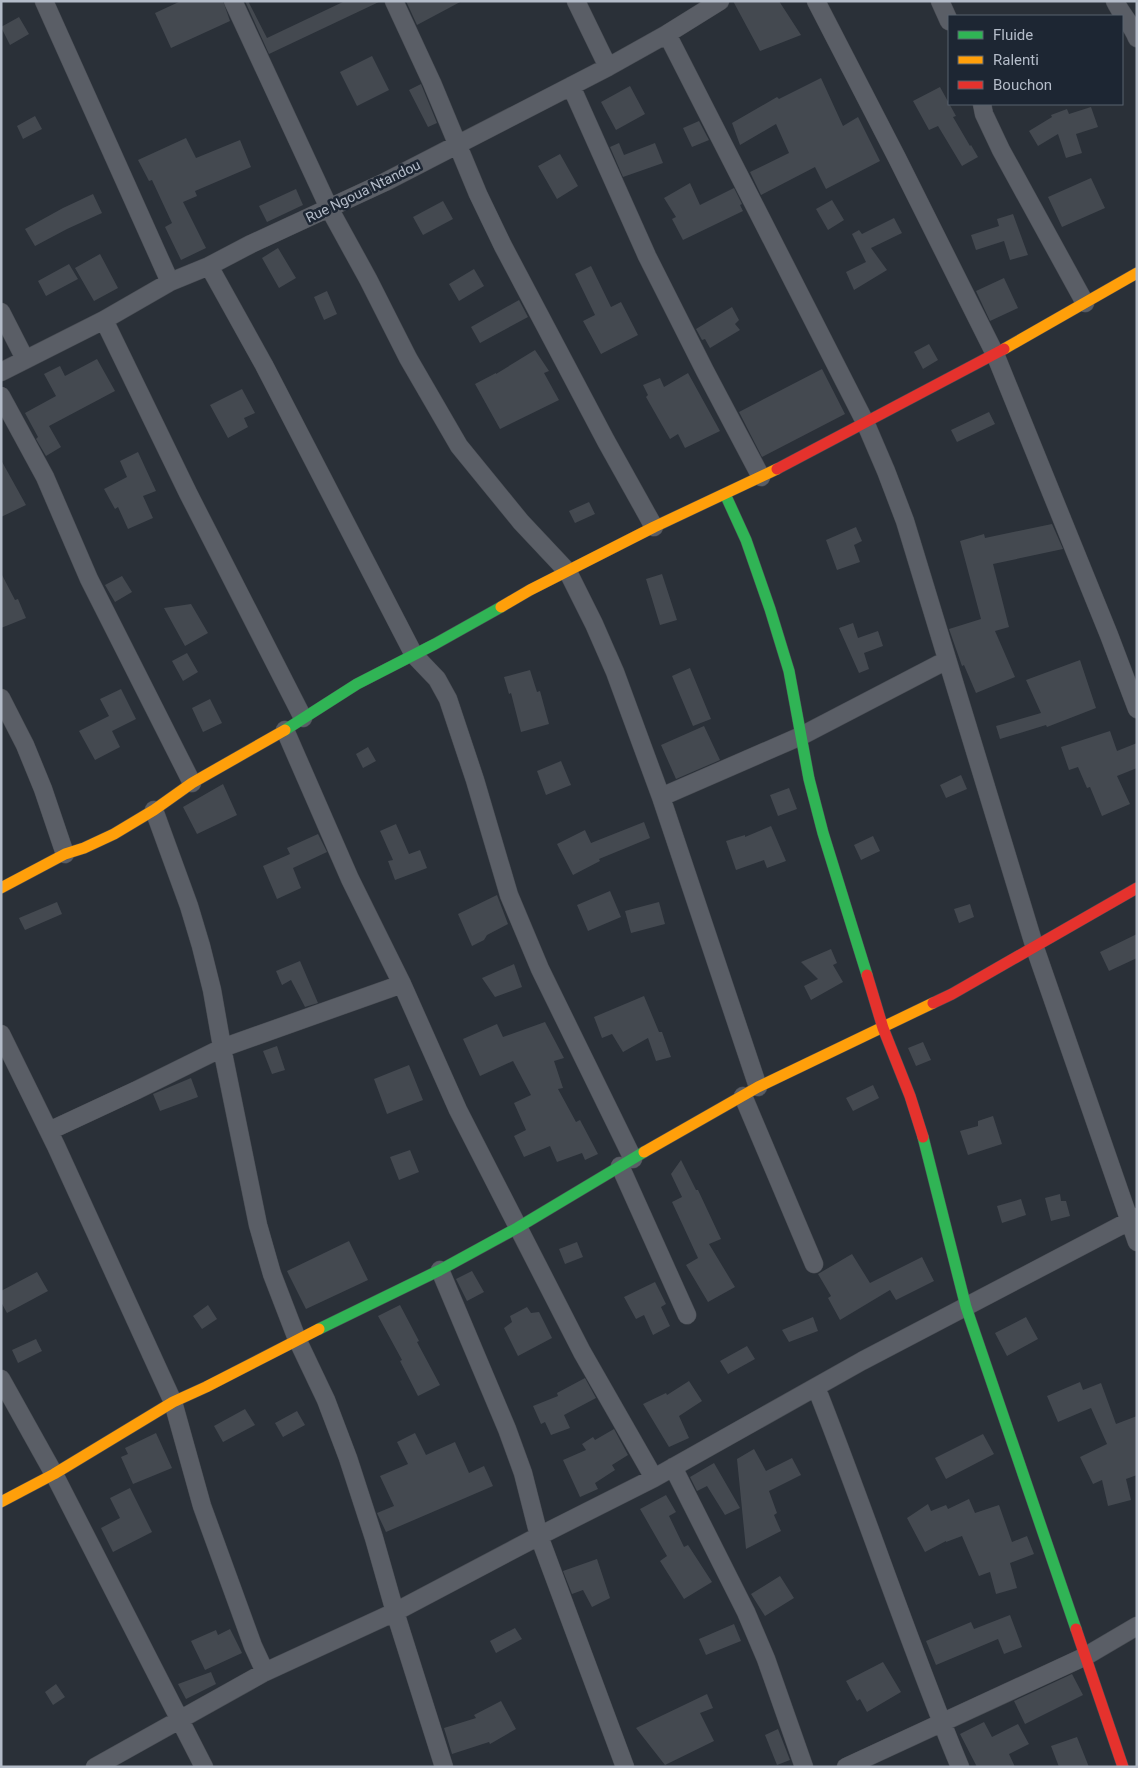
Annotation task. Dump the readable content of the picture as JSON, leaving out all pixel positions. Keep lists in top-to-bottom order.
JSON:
{
  "streets": {
    "street": ["Rue Ngoua Ntandou"]
  },
  "legend": ["Fluide", "Ralenti", "Bouchon"]
}
